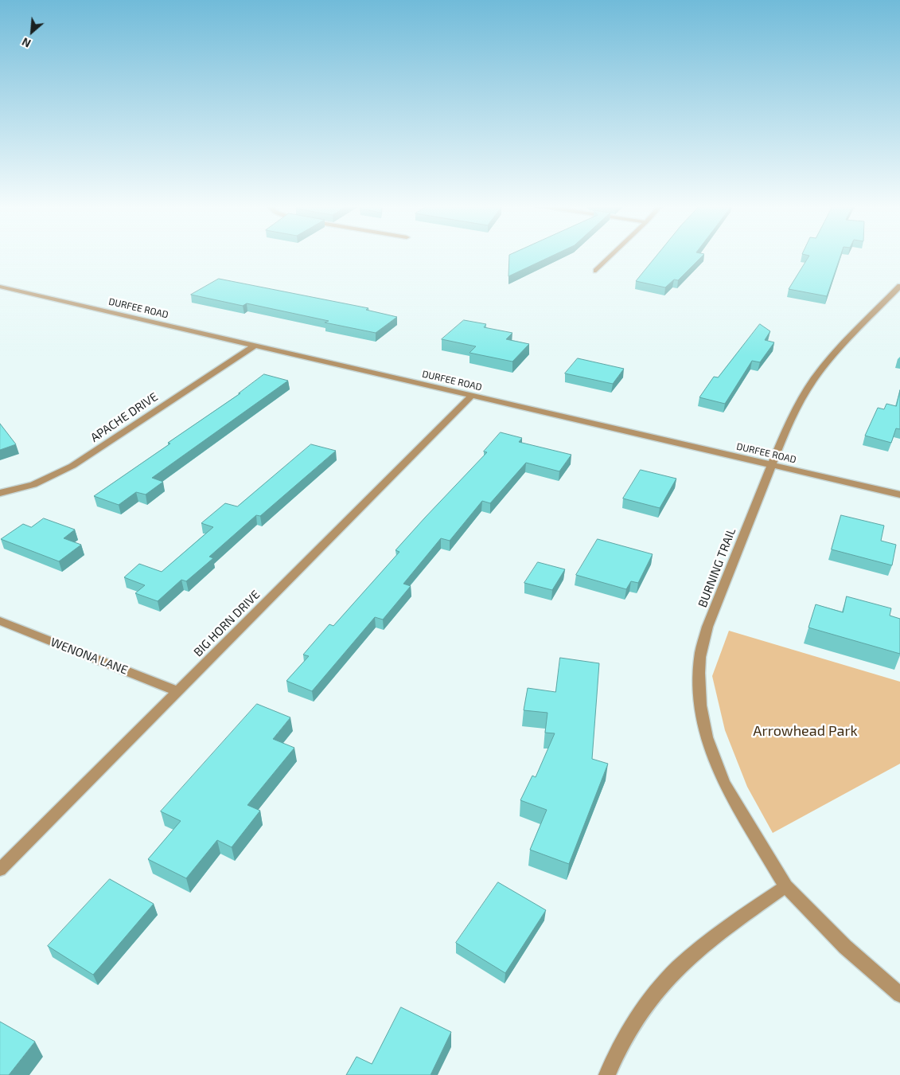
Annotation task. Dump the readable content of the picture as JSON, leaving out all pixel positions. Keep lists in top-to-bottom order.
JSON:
{
  "streets": {
    "street": [
      "DURFEE ROAD",
      "APACHE DRIVE",
      "BURNING TRAIL",
      "BIG HORN DRIVE",
      "WENONA LANE"
    ]
  },
  "crossings": [
    ["DURFEE ROAD", "APACHE DRIVE"],
    ["DURFEE ROAD", "BURNING TRAIL"],
    ["DURFEE ROAD", "BIG HORN DRIVE"],
    ["BIG HORN DRIVE", "WENONA LANE"]
  ],
  "parks": ["Arrowhead Park"],
  "north": "bottom left"
}
